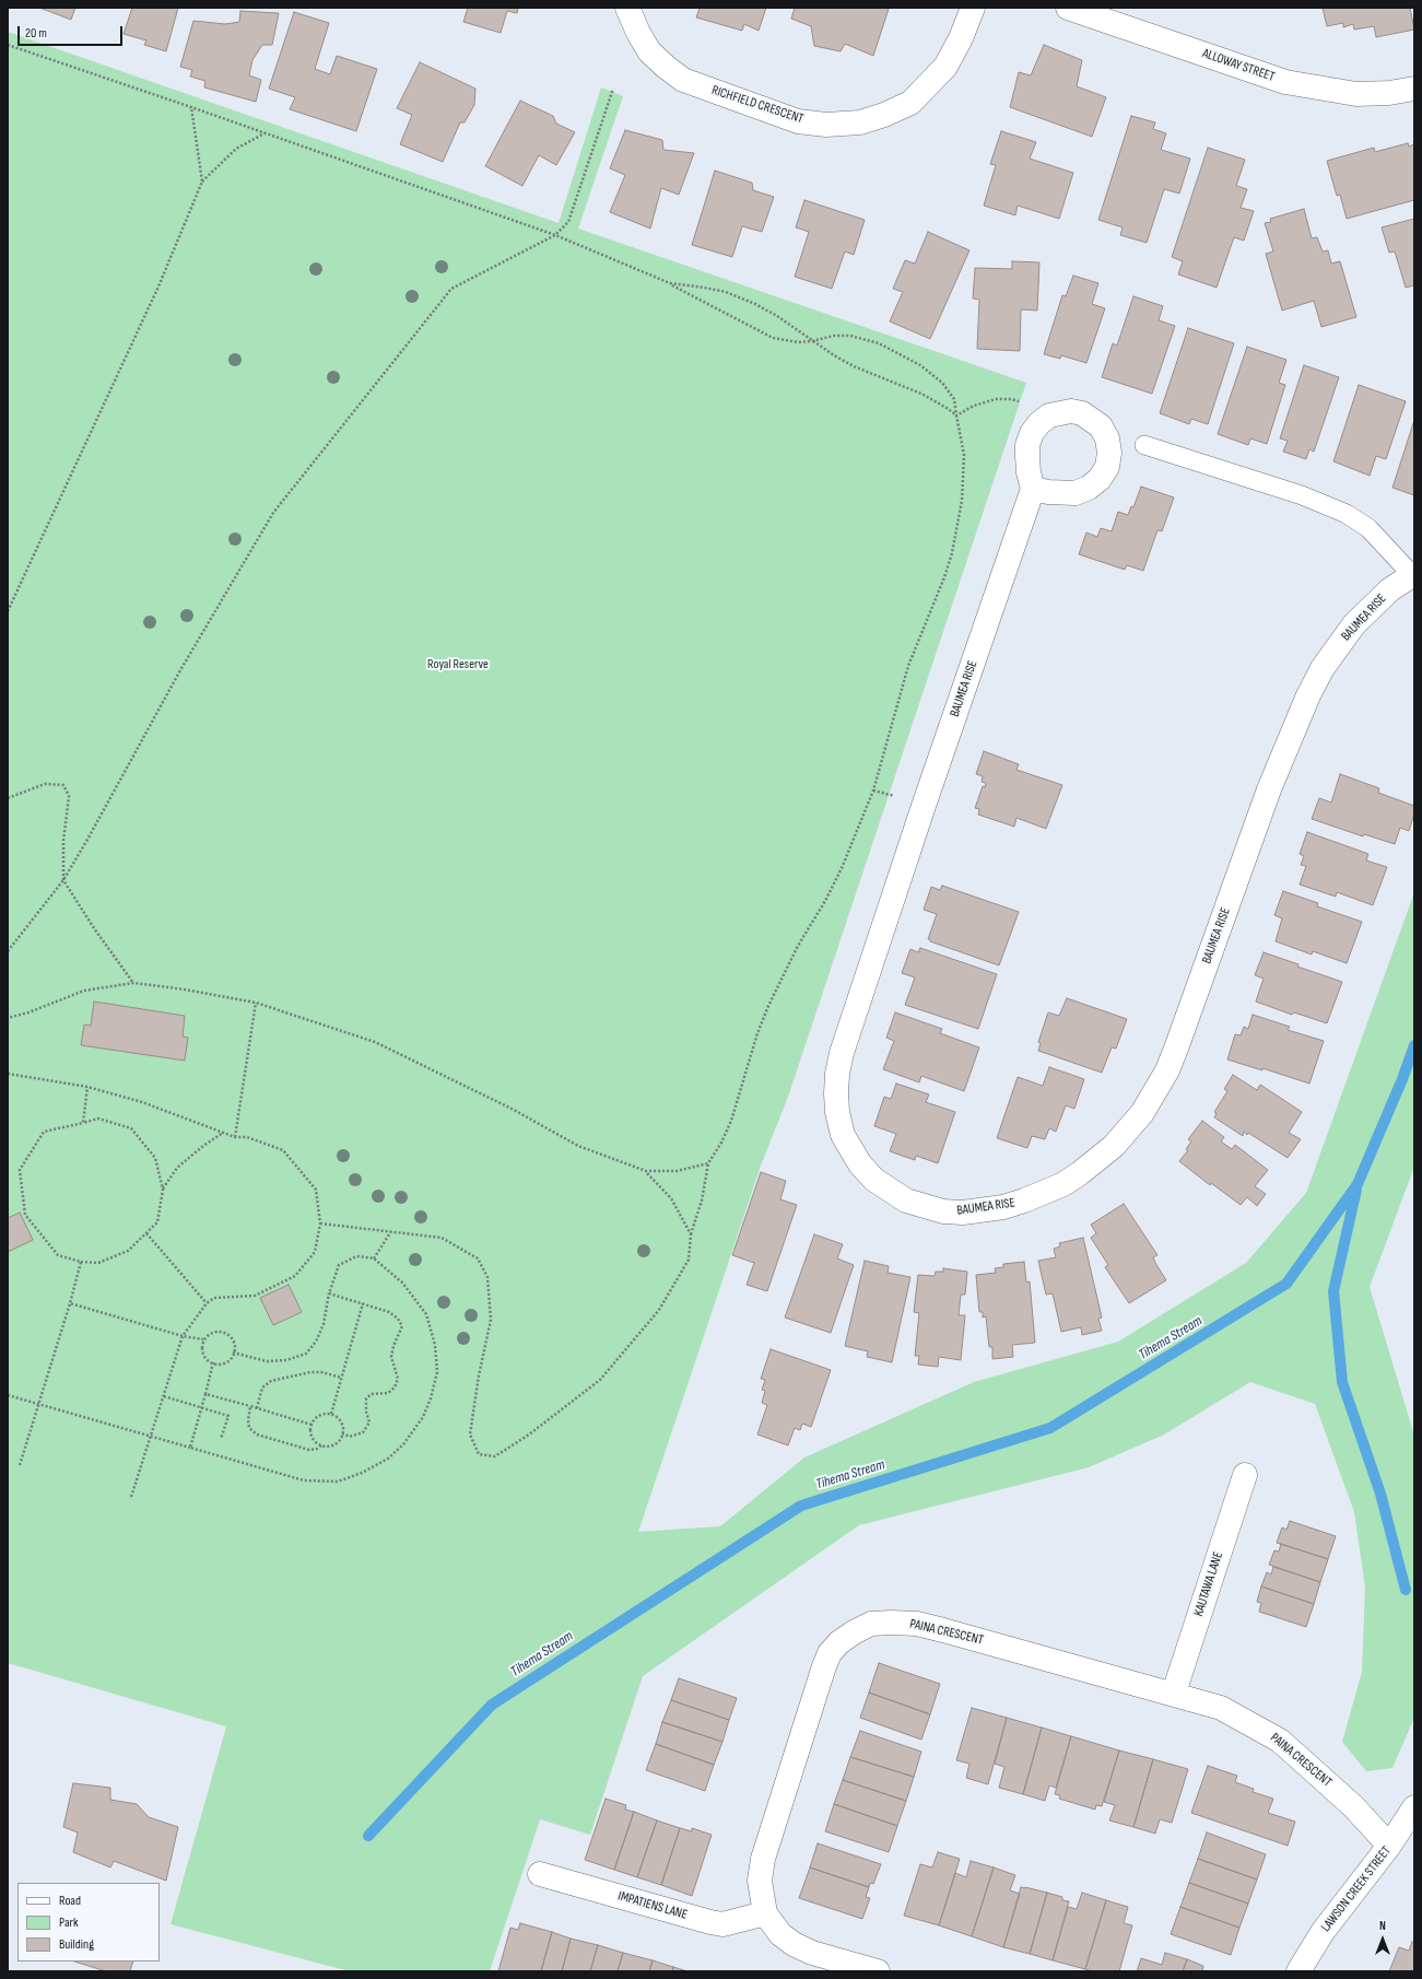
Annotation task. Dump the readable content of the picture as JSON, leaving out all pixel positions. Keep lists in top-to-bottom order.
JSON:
{
  "streets": {
    "street": [
      "ALLOWAY STREET",
      "RICHFIELD CRESCENT",
      "BAUMEA RISE",
      "KAUTAWA LANE",
      "PAINA CRESCENT",
      "LAWSON CREEK STREET",
      "IMPATIENS LANE"
    ]
  },
  "crossings": [
    ["KAUTAWA LANE", "PAINA CRESCENT"],
    ["PAINA CRESCENT", "LAWSON CREEK STREET"],
    ["PAINA CRESCENT", "IMPATIENS LANE"]
  ],
  "water": ["Tihema Stream"],
  "parks": ["Royal Reserve"],
  "legend": ["Road", "Park", "Building"],
  "scale_bar": "20 m",
  "north": "top"
}
